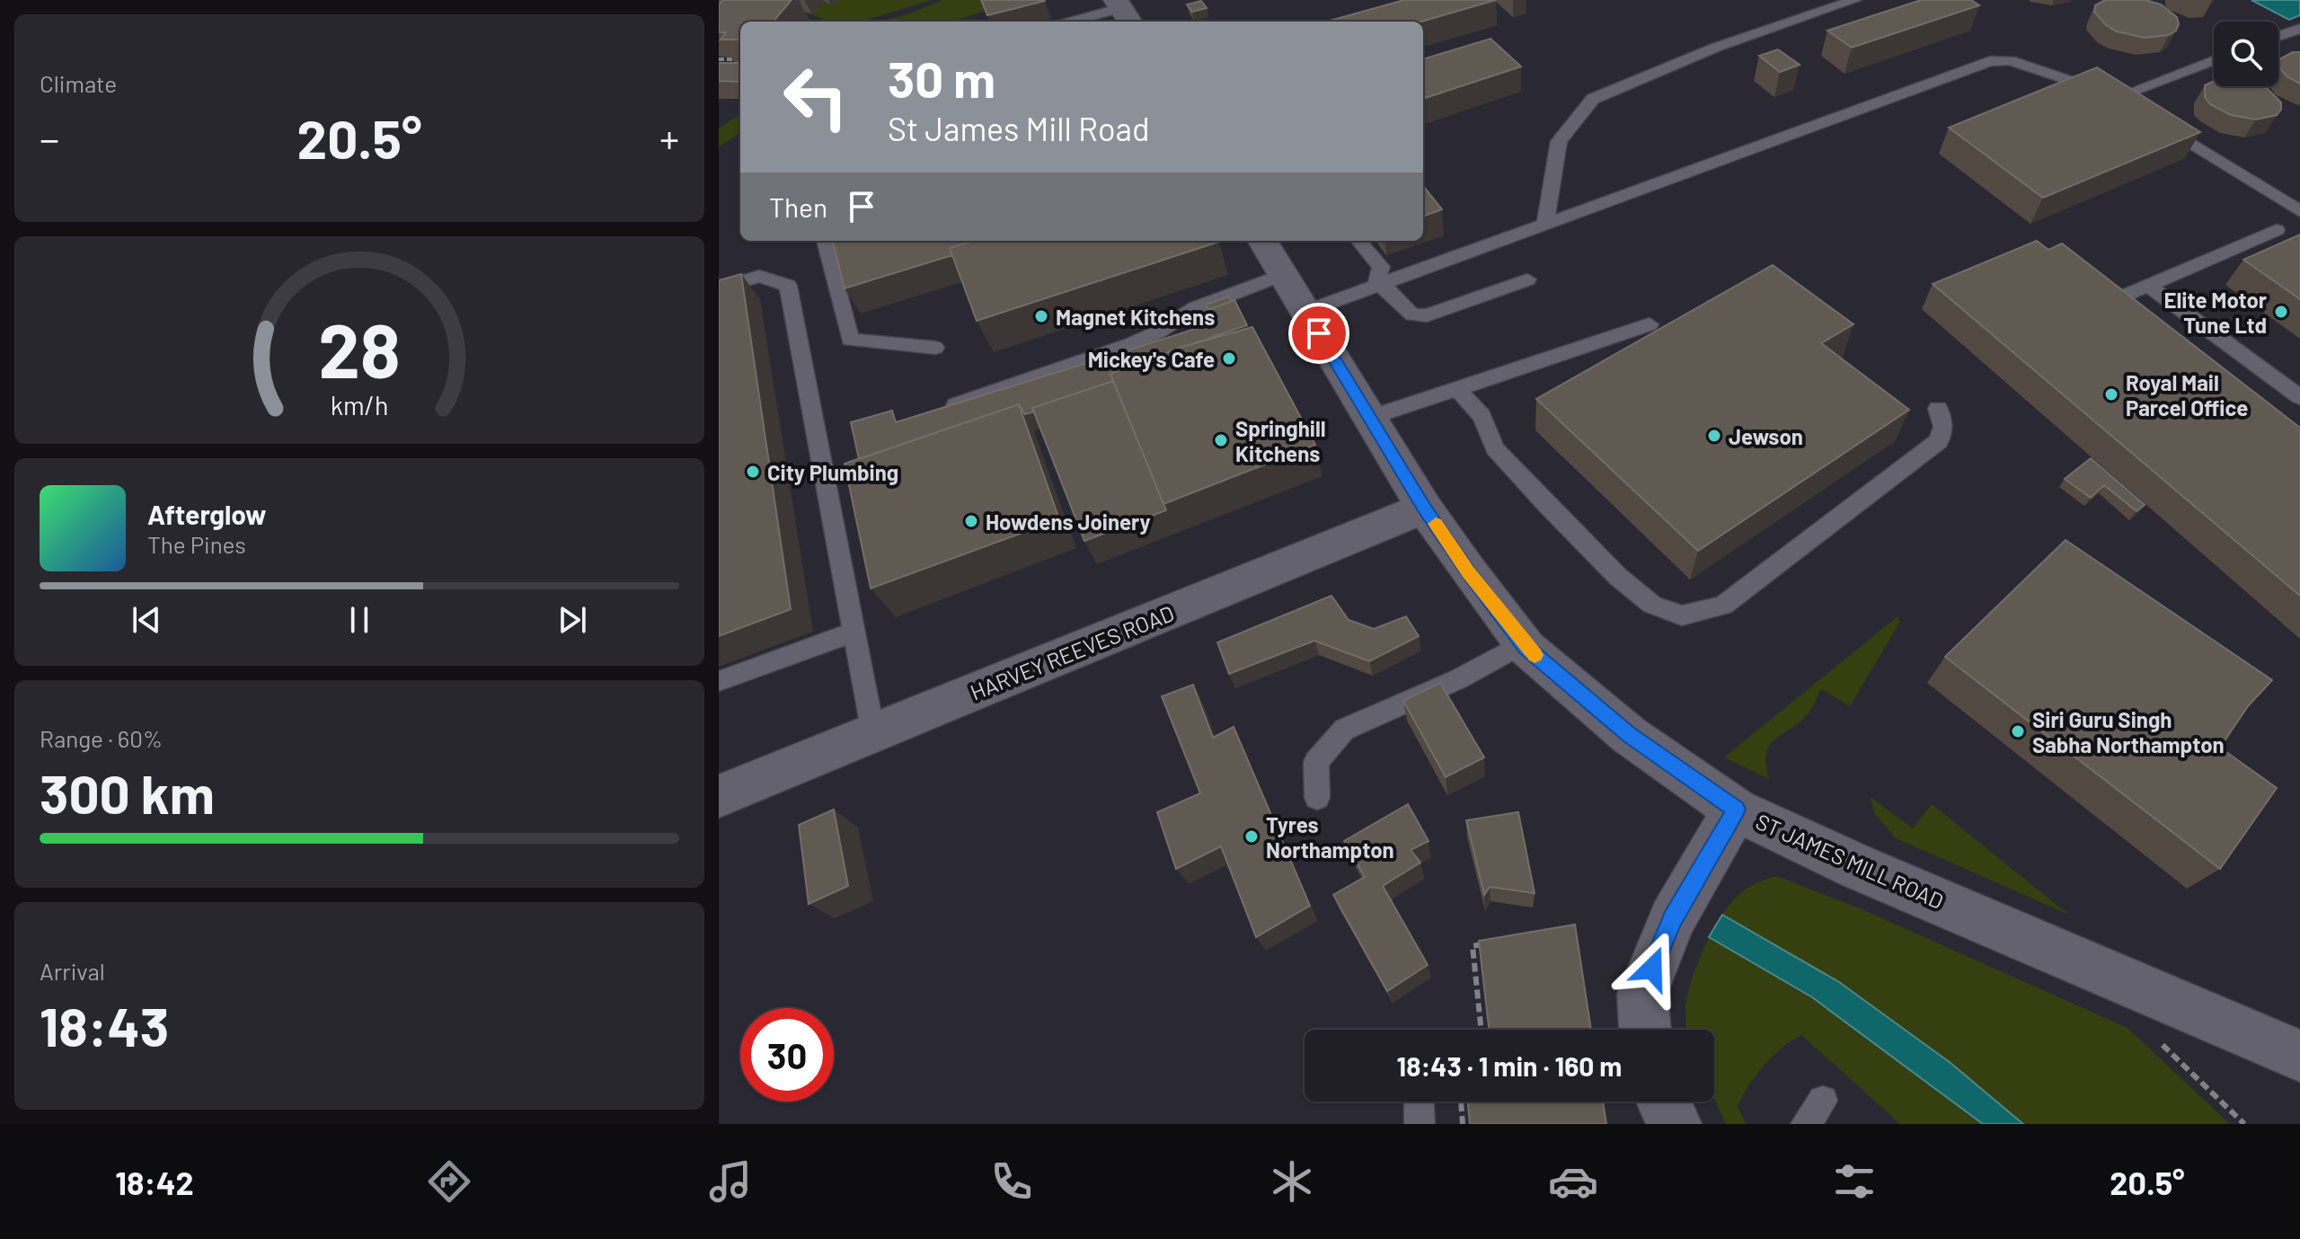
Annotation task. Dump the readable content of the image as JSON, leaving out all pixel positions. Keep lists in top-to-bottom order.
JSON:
{
  "streets": {
    "street": ["HARVEY REEVES ROAD", "ST JAMES MILL ROAD"]
  },
  "crossings": [
    ["HARVEY REEVES ROAD", "ST JAMES MILL ROAD"]
  ],
  "places": [
    "Elite Motor Tune Ltd",
    "Magnet Kitchens",
    "Mickey's Cafe",
    "Royal Mail Parcel Office",
    "Jewson",
    "Springhill Kitchens",
    "City Plumbing",
    "Howdens Joinery",
    "Siri Guru Singh Sabha Northampton",
    "Tyres Northampton"
  ],
  "page": {
    "tile": [
      "Climate",
      ["Range · 60%", "300 km"],
      ["Arrival", "18:43"]
    ],
    "turn": ["30 m", "St James Mill Road"],
    "heat": ["−", "20.5°", "+"],
    "then": "Then",
    "song": ["Afterglow", "The Pines"],
    "limit": "30",
    "trip": "18:43 · 1 min · 160 m",
    "tabs": ["18:42", "20.5°"],
    "gauge": ["28", "km/h"]
  }
}
